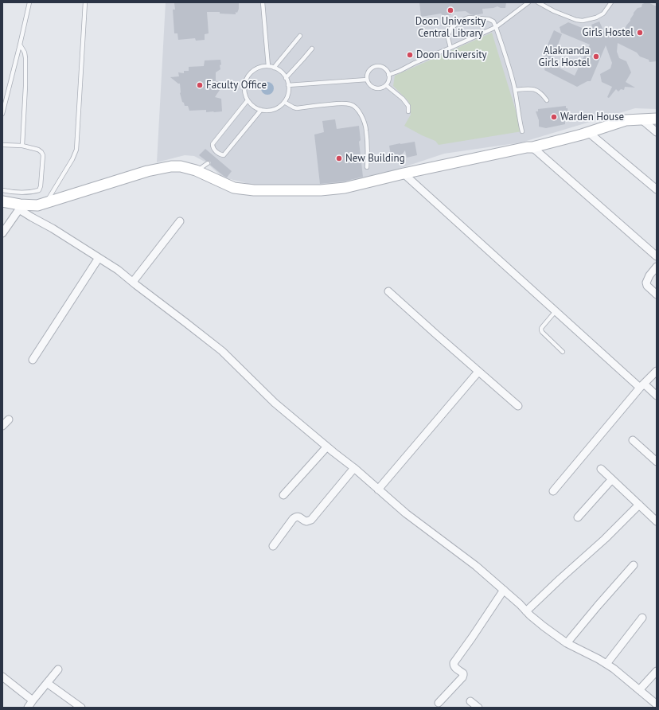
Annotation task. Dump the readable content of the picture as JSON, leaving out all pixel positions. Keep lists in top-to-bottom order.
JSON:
{
  "places": [
    "Doon University Central Library",
    "Girls Hostel",
    "Doon University",
    "Alaknanda Girls Hostel",
    "Faculty Office",
    "Warden House",
    "New Building"
  ]
}
